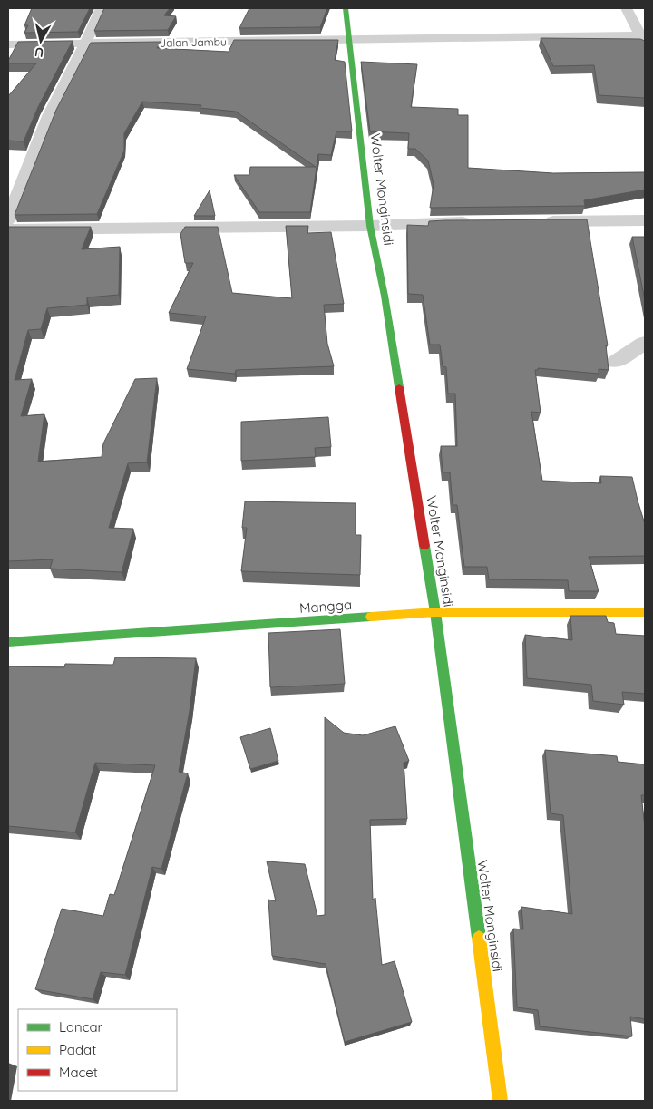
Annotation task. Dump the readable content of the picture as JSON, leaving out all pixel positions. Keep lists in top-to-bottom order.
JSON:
{
  "streets": {
    "street": ["Jalan Jambu", "Wolter Monginsidi", "Mangga"]
  },
  "crossings": [
    ["Jalan Jambu", "Wolter Monginsidi"],
    ["Wolter Monginsidi", "Mangga"]
  ],
  "legend": ["Lancar", "Padat", "Macet"],
  "north": "bottom"
}
